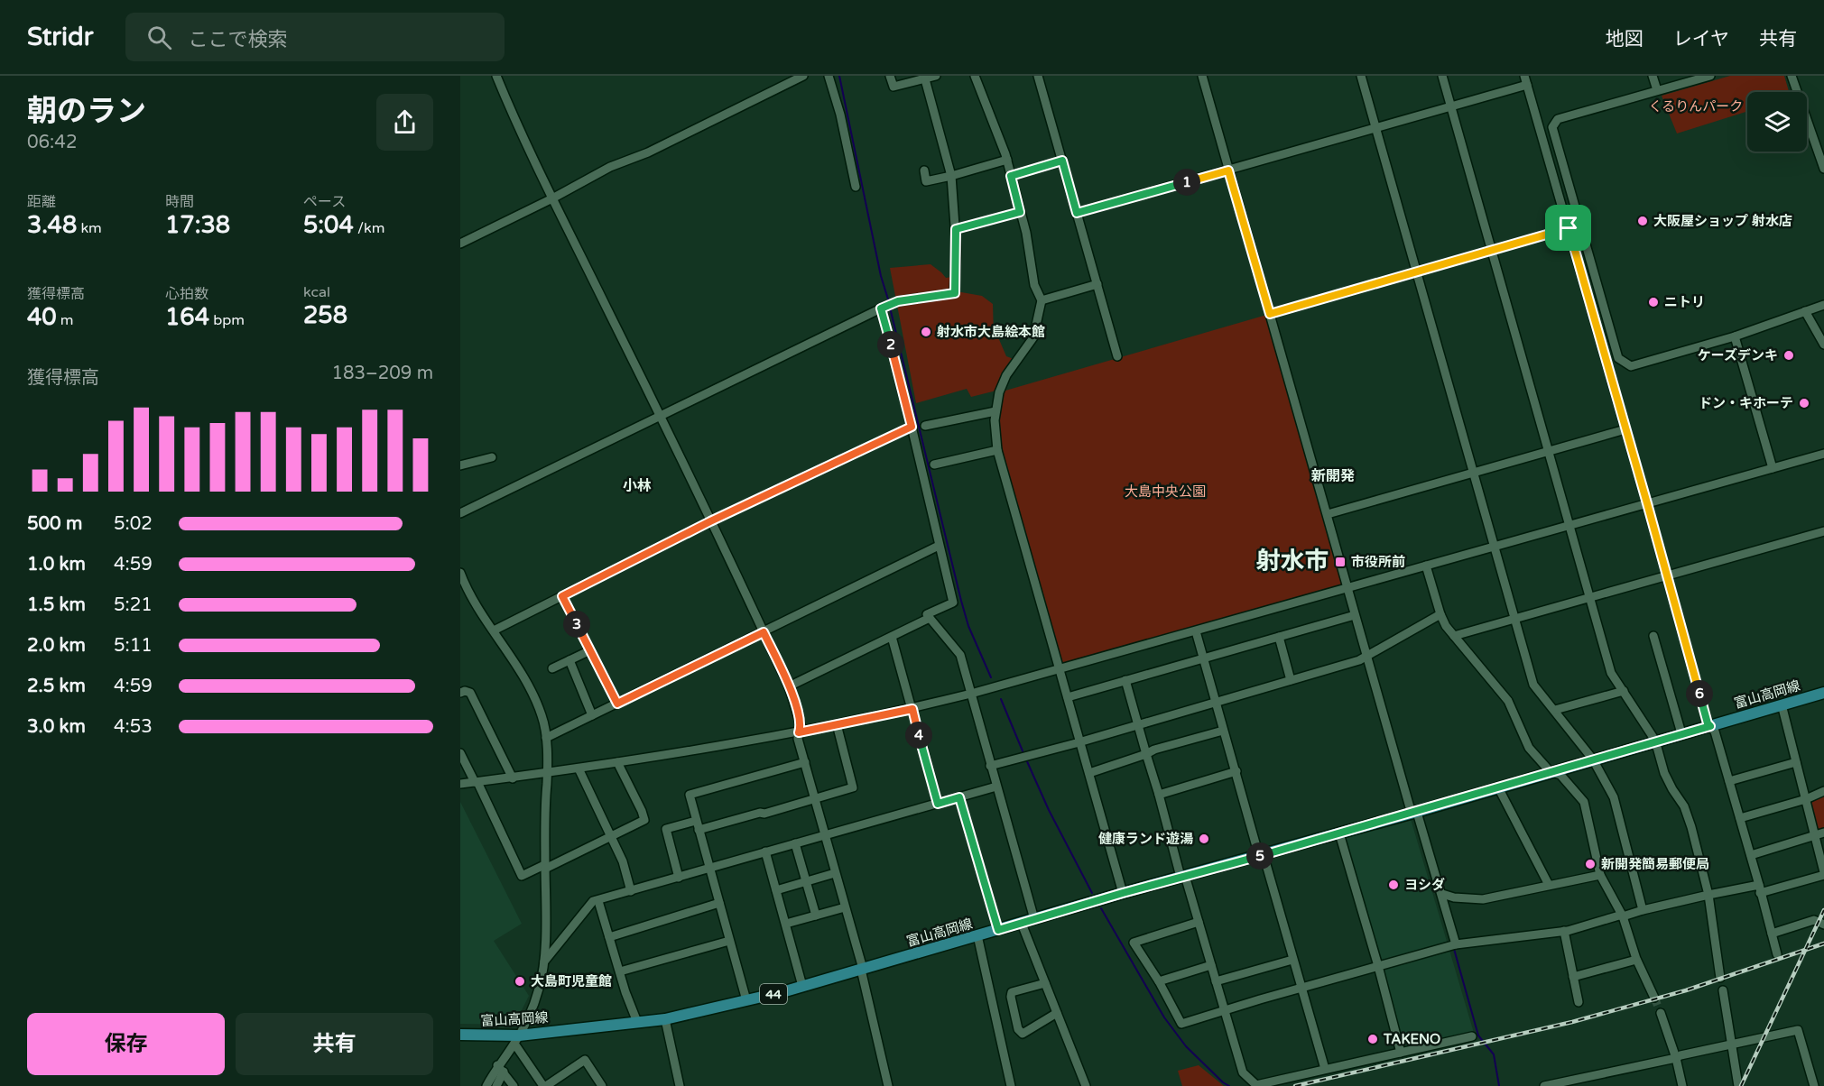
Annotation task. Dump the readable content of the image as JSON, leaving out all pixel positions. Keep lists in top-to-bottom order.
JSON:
{
  "streets": {
    "main road": ["富山高岡線", "44"]
  },
  "districts": ["新開発", "小林", "射水市"],
  "parks": ["くるりんパーク", "大島中央公園"],
  "places": {
    "other": [
      "大阪屋ショップ 射水店",
      "ニトリ",
      "射水市大島絵本館",
      "ケーズデンキ",
      "ドン・キホーテ",
      "健康ランド遊湯",
      "新開発簡易郵便局",
      "ヨシダ",
      "大島町児童館",
      "TAKENO"
    ],
    "transit": ["市役所前"]
  },
  "page": {
    "header": "Stridr",
    "search": "ここで検索",
    "nav": ["地図", "レイヤ", "共有"],
    "heading": ["朝のラン", "06:42"],
    "stats": [
      ["距離", "3.48 km"],
      ["時間", "17:38"],
      ["ペース", "5:04 /km"],
      ["獲得標高", "40 m"],
      ["心拍数", "164 bpm"],
      ["kcal", "258"]
    ],
    "pins": [
      "1",
      "2",
      "3",
      "6",
      "4",
      "5"
    ],
    "chart": ["獲得標高", "183–209 m"],
    "list": [
      {
        "name": "500 m",
        "note": "5:02"
      },
      {
        "name": "1.0 km",
        "note": "4:59"
      },
      {
        "name": "1.5 km",
        "note": "5:21"
      },
      {
        "name": "2.0 km",
        "note": "5:11"
      },
      {
        "name": "2.5 km",
        "note": "4:59"
      },
      {
        "name": "3.0 km",
        "note": "4:53"
      }
    ],
    "buttons": ["保存", "共有"]
  }
}
